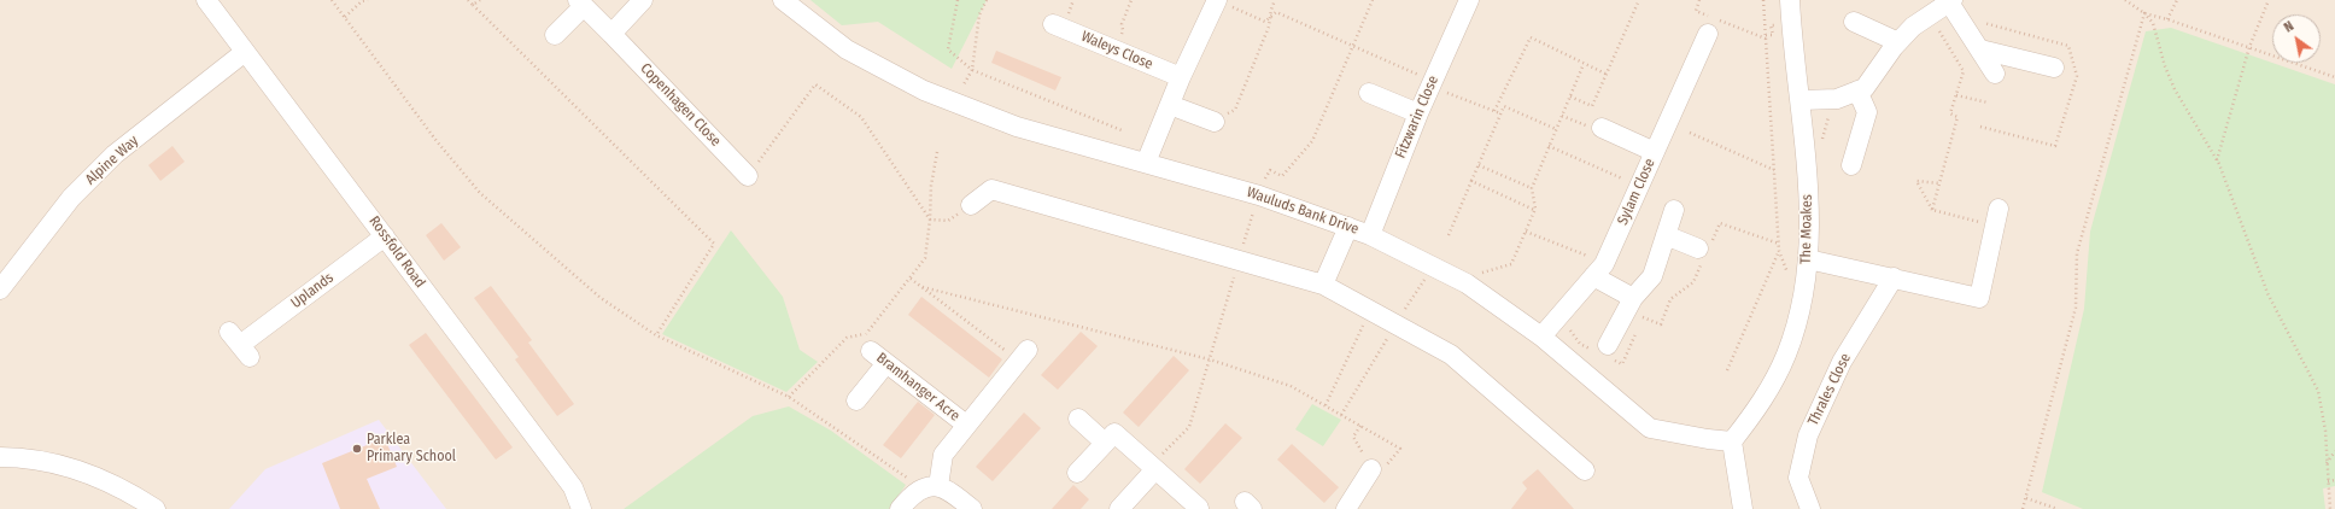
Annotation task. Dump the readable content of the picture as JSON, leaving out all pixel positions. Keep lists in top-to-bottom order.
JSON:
{
  "streets": {
    "street": [
      "Waleys Close",
      "Copenhagen Close",
      "Fitzwarin Close",
      "Alpine Way",
      "Sylam Close",
      "Wauluds Bank Drive",
      "The Moakes",
      "Rossfold Road",
      "Uplands",
      "Bramhanger Acre",
      "Thrales Close"
    ]
  },
  "crossings": [
    ["Fitzwarin Close", "Wauluds Bank Drive"],
    ["Alpine Way", "Rossfold Road"],
    ["Sylam Close", "Wauluds Bank Drive"],
    ["Wauluds Bank Drive", "The Moakes"],
    ["Rossfold Road", "Uplands"]
  ],
  "places": ["Parklea Primary School"],
  "north": "top left"
}
